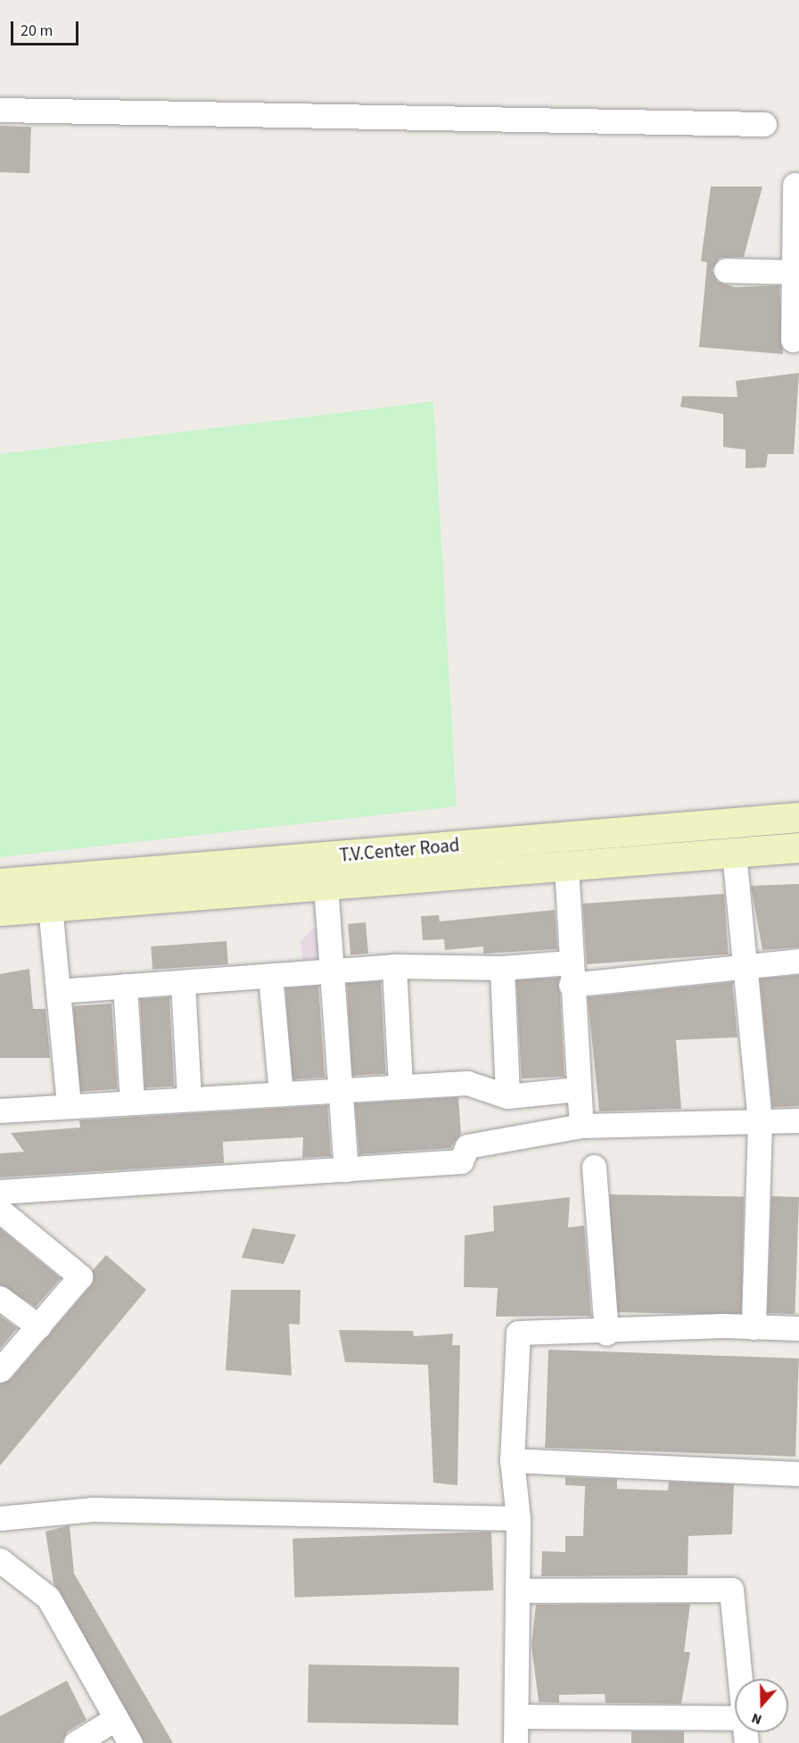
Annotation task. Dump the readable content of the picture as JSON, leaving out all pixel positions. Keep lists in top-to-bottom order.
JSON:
{
  "streets": {
    "street": ["T.V.Center Road"]
  },
  "scale_bar": "20 m",
  "north": "bottom"
}
